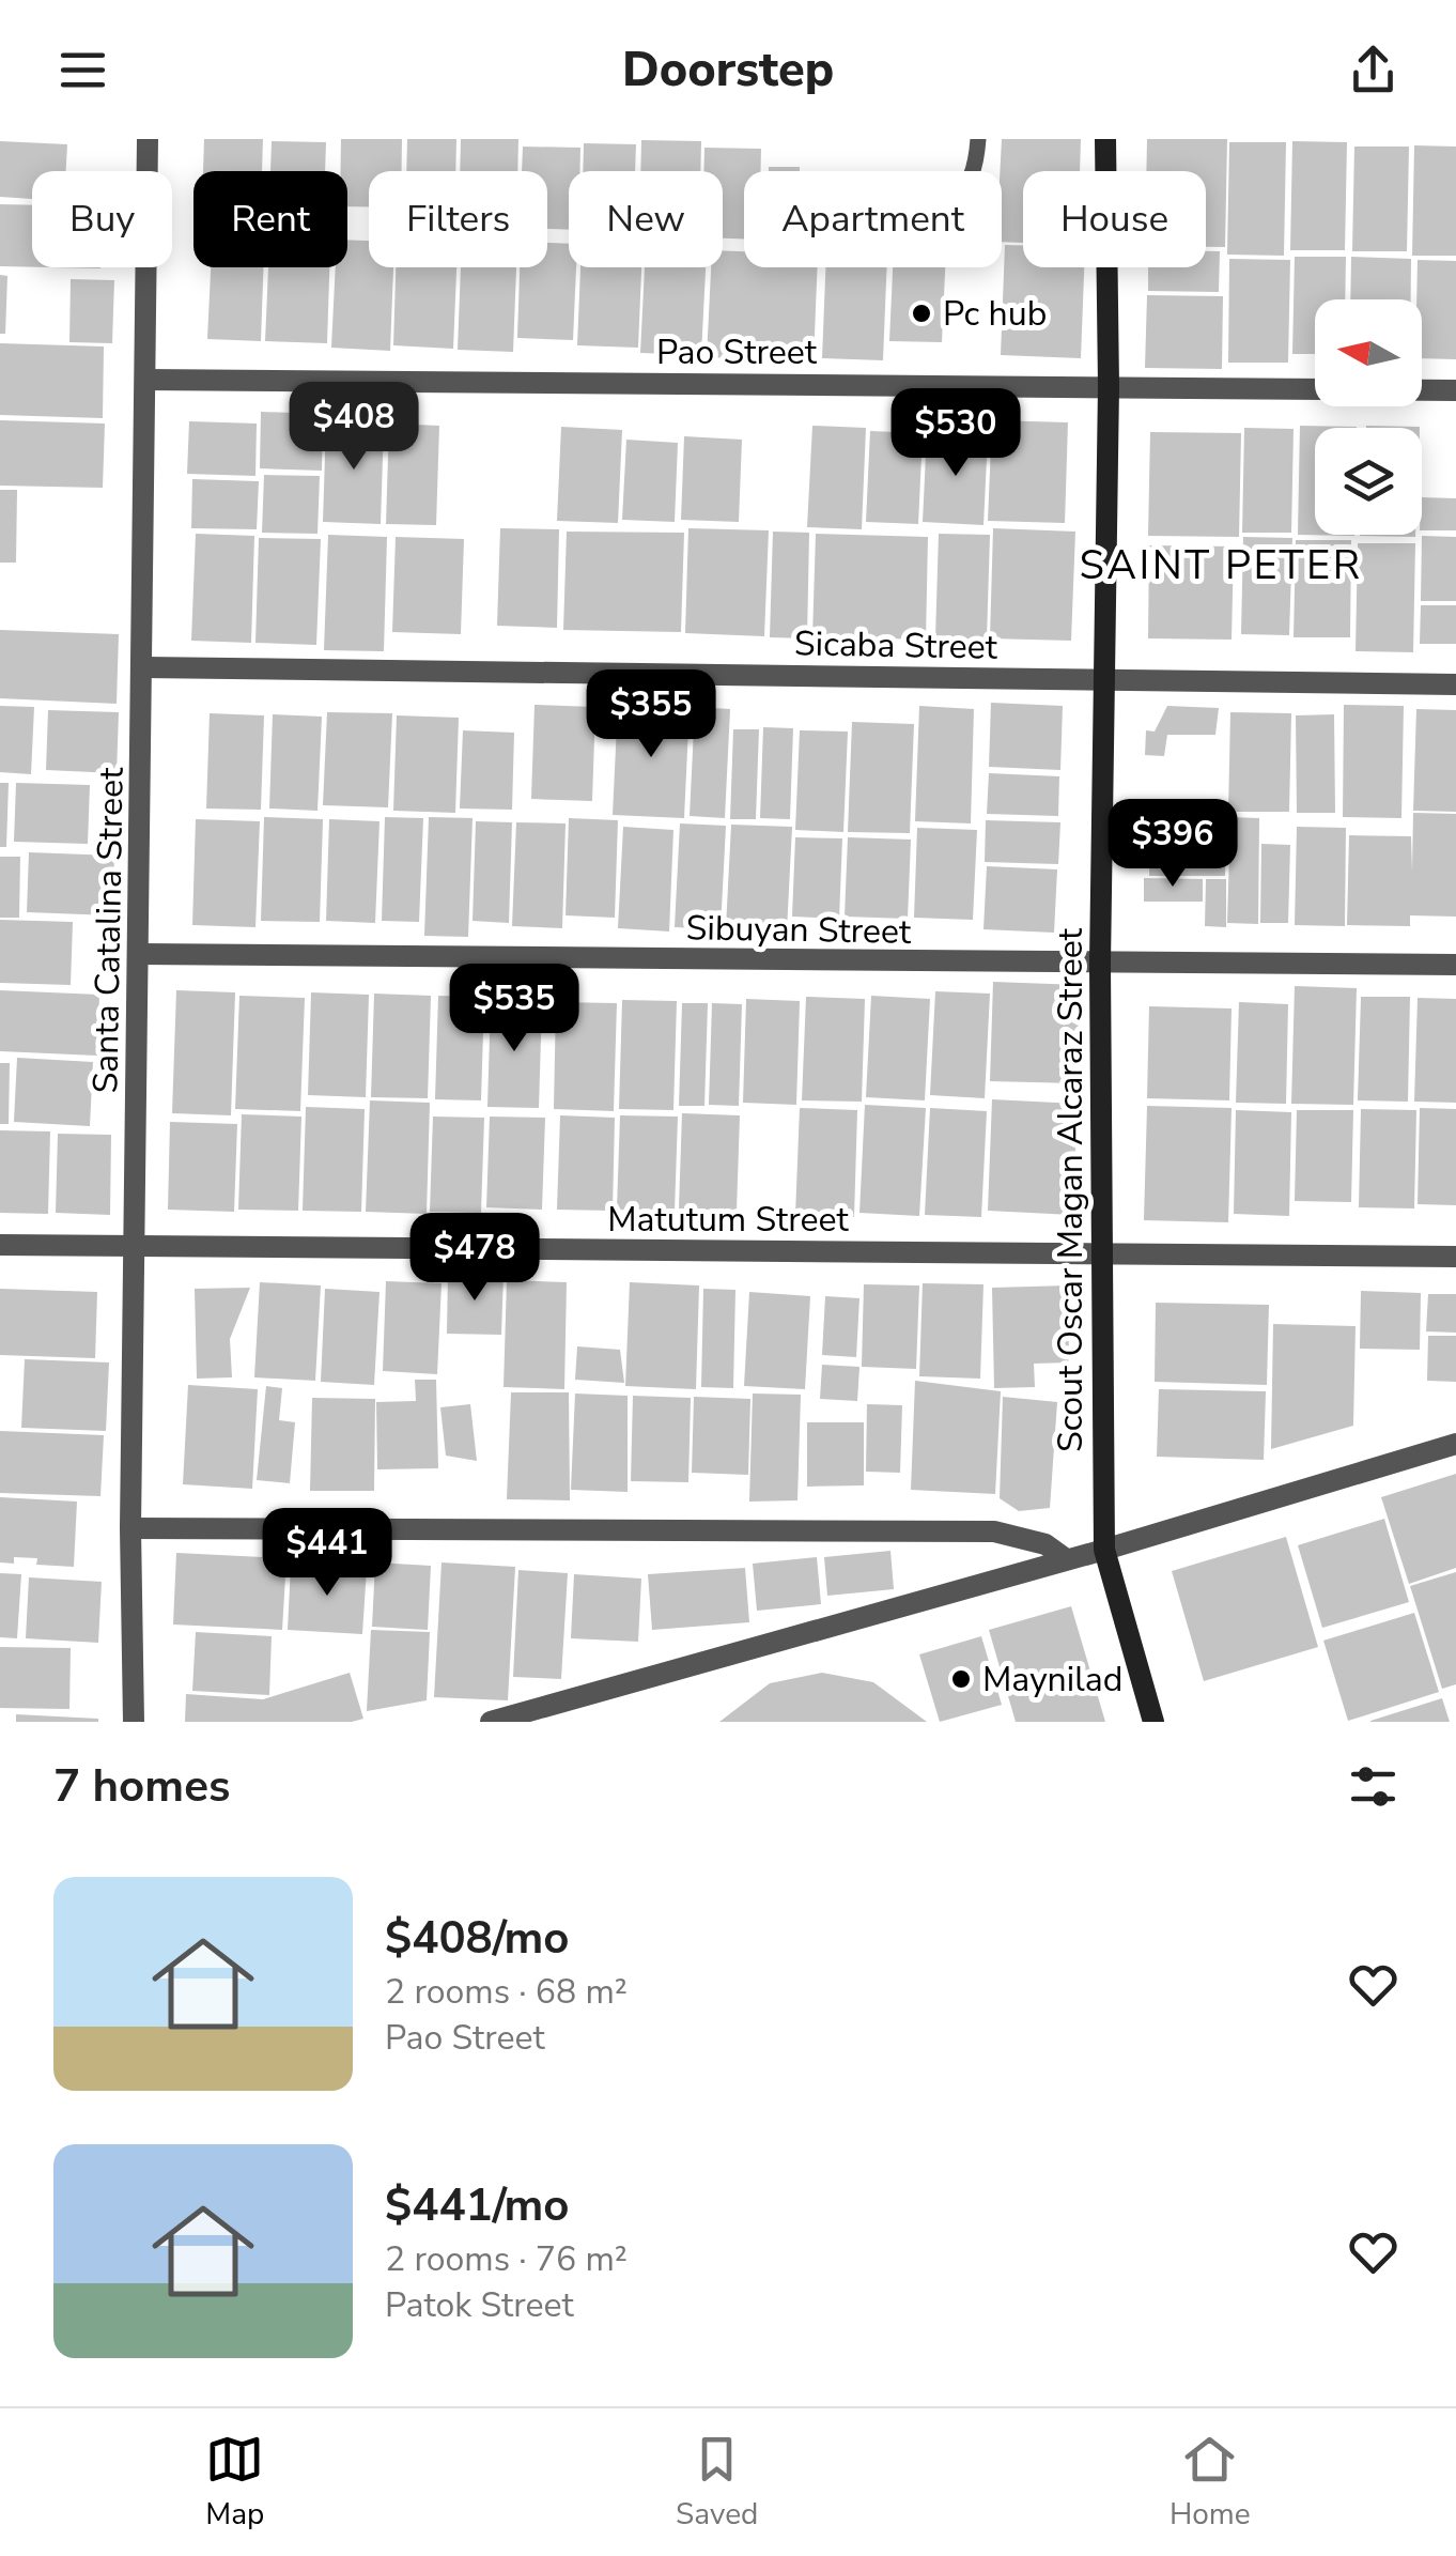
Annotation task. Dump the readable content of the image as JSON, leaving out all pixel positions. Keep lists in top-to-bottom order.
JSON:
{
  "streets": {
    "street": [
      "Pao Street",
      "Sicaba Street",
      "Sibuyan Street",
      "Santa Catalina Street",
      "Scout Oscar Magan Alcaraz Street",
      "Matutum Street"
    ]
  },
  "crossings": [
    ["Pao Street", "Santa Catalina Street"],
    ["Pao Street", "Scout Oscar Magan Alcaraz Street"],
    ["Sicaba Street", "Santa Catalina Street"],
    ["Sicaba Street", "Scout Oscar Magan Alcaraz Street"],
    ["Sibuyan Street", "Santa Catalina Street"],
    ["Sibuyan Street", "Scout Oscar Magan Alcaraz Street"],
    ["Santa Catalina Street", "Matutum Street"],
    ["Scout Oscar Magan Alcaraz Street", "Matutum Street"]
  ],
  "districts": ["SAINT PETER"],
  "places": ["Pc hub", "Maynilad"],
  "north": "left",
  "page": {
    "header": "Doorstep",
    "chip": [
      "Buy",
      "Rent",
      "Filters",
      "New",
      "Apartment",
      "House"
    ],
    "price": [
      "$408",
      "$530",
      "$355",
      "$396",
      "$535",
      "$478",
      "$441"
    ],
    "heading": "7 homes",
    "list": [
      {
        "name": "$408/mo",
        "note": "2 rooms · 68 m² · Pao Street"
      },
      {
        "name": "$441/mo",
        "note": "2 rooms · 76 m² · Patok Street"
      }
    ],
    "tabs": ["Map", "Saved", "Home"]
  }
}
